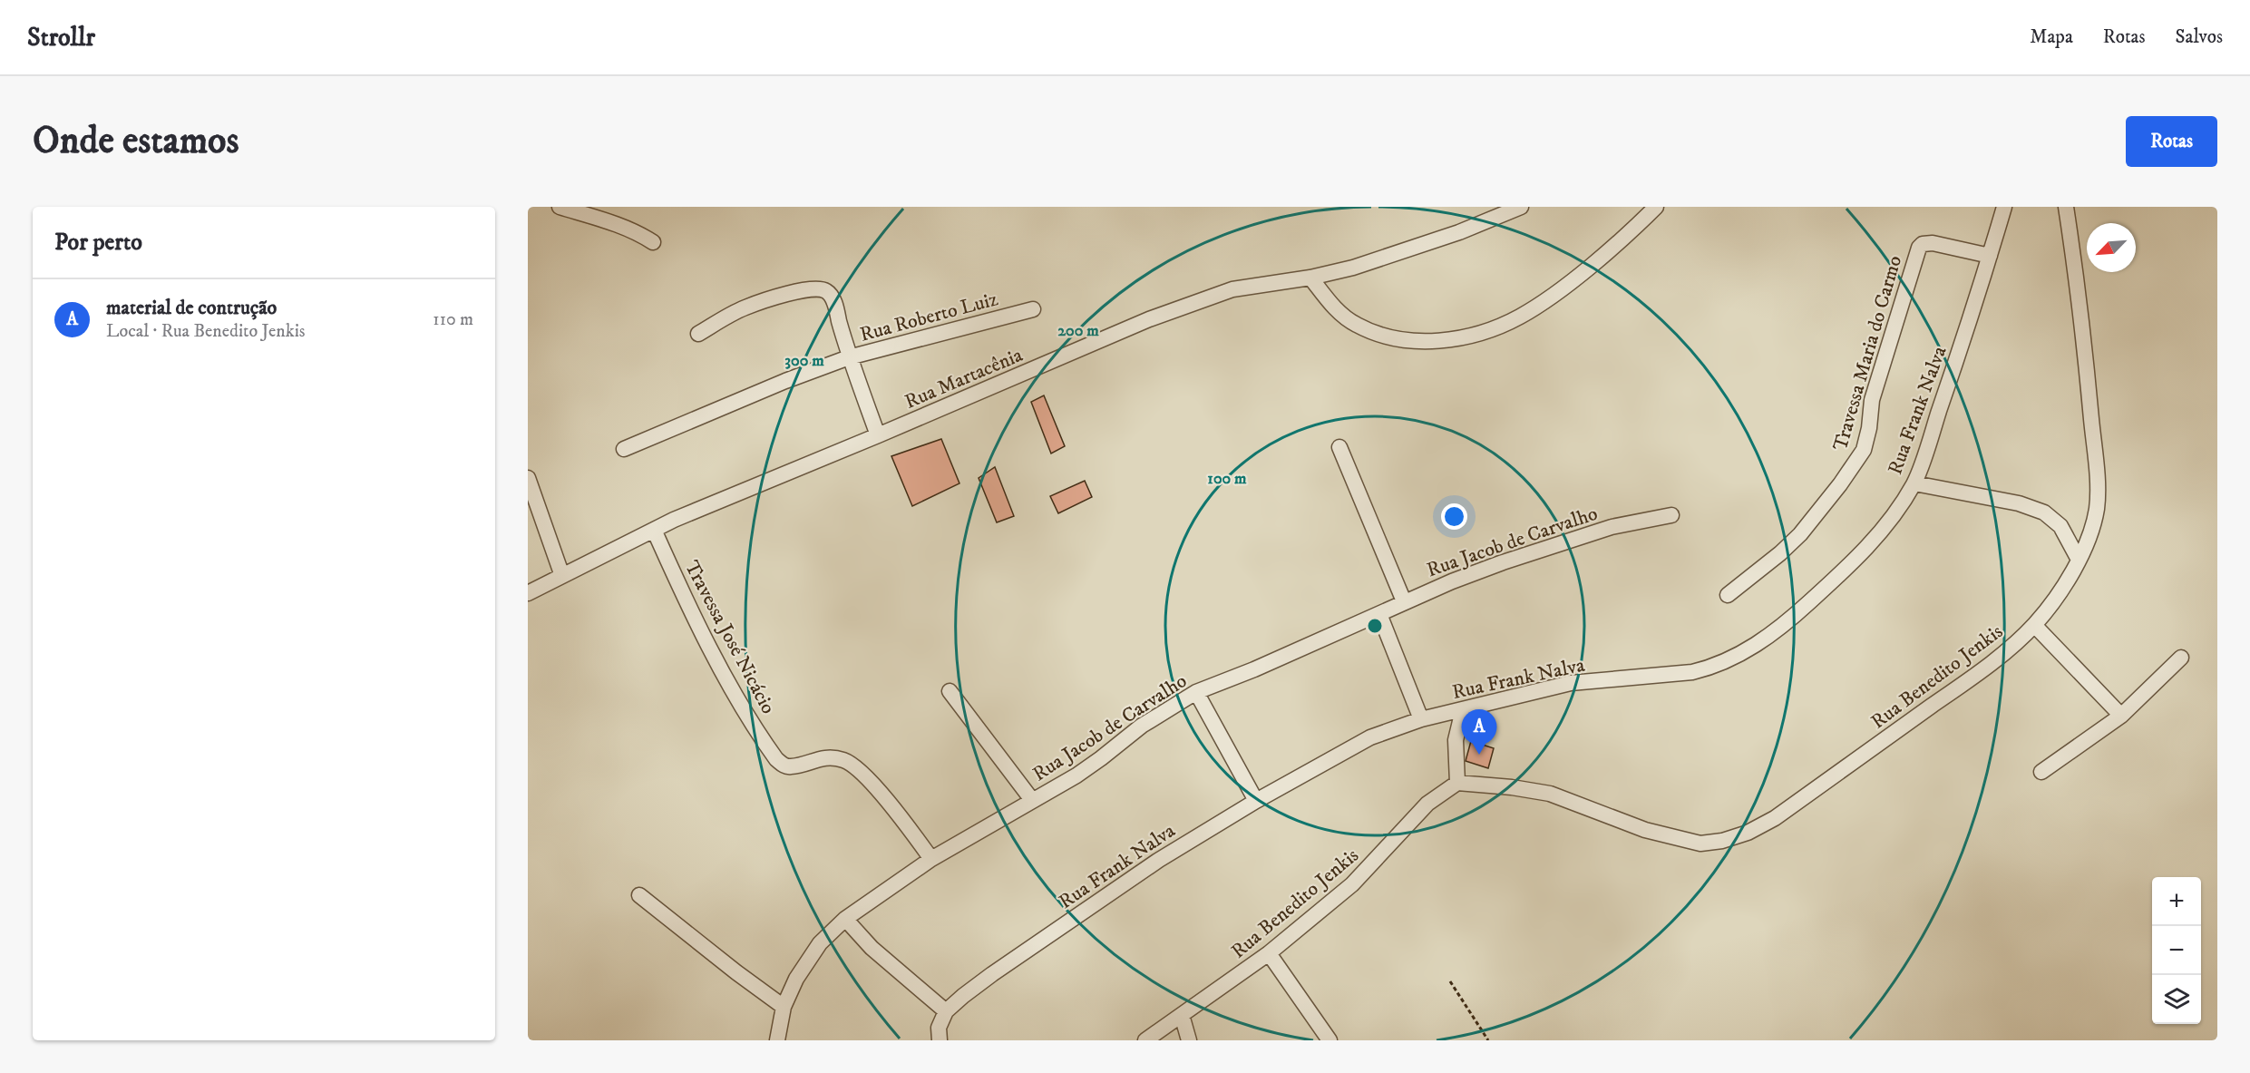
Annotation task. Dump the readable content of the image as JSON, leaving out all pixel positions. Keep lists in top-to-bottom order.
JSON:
{
  "streets": {
    "street": [
      "Rua Roberto Luiz",
      "Travessa Maria do Carmo",
      "Rua Martacênia",
      "Rua Frank Nalva",
      "Rua Jacob de Carvalho",
      "Travessa José Nicácio",
      "Rua Benedito Jenkis"
    ]
  },
  "crossings": [
    ["Travessa Maria do Carmo", "Rua Frank Nalva"],
    ["Rua Martacênia", "Travessa José Nicácio"],
    ["Rua Jacob de Carvalho", "Travessa José Nicácio"]
  ],
  "north": "bottom left",
  "page": {
    "header": "Strollr",
    "nav": ["Mapa", "Rotas", "Salvos"],
    "buttons": "Rotas",
    "title": "Onde estamos",
    "heading": "Por perto",
    "list": [
      {
        "mark": "A",
        "name": "material de contrução",
        "note": "Local · Rua Benedito Jenkis",
        "value": "110 m"
      }
    ],
    "pins": "A",
    "map_buttons": ["+", "−"]
  },
  "rings": ["200 m", "300 m", "100 m"]
}
